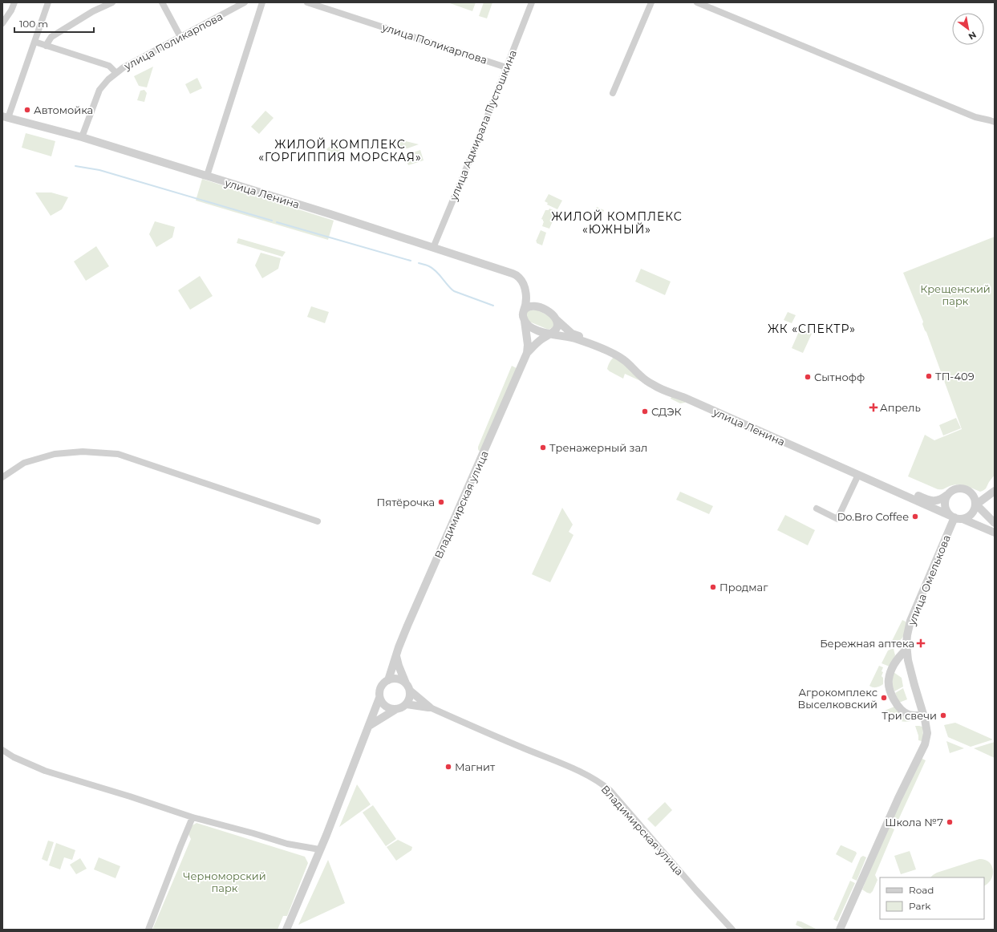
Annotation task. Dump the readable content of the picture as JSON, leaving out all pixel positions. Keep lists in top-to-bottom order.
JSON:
{
  "streets": {
    "street": [
      "улица Поликарпова",
      "улица Адмирала Пустошкина",
      "улица Ленина",
      "Владимирская улица",
      "улица Омелькова"
    ]
  },
  "crossings": [
    ["улица Поликарпова", "улица Адмирала Пустошкина"],
    ["улица Поликарпова", "улица Ленина"],
    ["улица Адмирала Пустошкина", "улица Ленина"],
    ["улица Ленина", "Владимирская улица"],
    ["улица Ленина", "улица Омелькова"]
  ],
  "districts": ["ЖИЛОЙ КОМПЛЕКС «ГОРГИППИЯ МОРСКАЯ»", "ЖИЛОЙ КОМПЛЕКС «ЮЖНЫЙ»", "ЖК «СПЕКТР»"],
  "parks": ["Крещенский парк", "Черноморский парк"],
  "places": {
    "other": [
      "Автомойка",
      "ТП-409",
      "Сытнофф",
      "СДЭК",
      "Тренажерный зал",
      "Пятёрочка",
      "Do.Bro Coffee",
      "Продмаг",
      "Агрокомплекс Выселковский",
      "Три свечи",
      "Магнит",
      "Школа №7"
    ],
    "health": ["Апрель", "Бережная аптека"]
  },
  "legend": ["Road", "Park"],
  "scale_bar": "100 m",
  "north": "bottom right"
}
